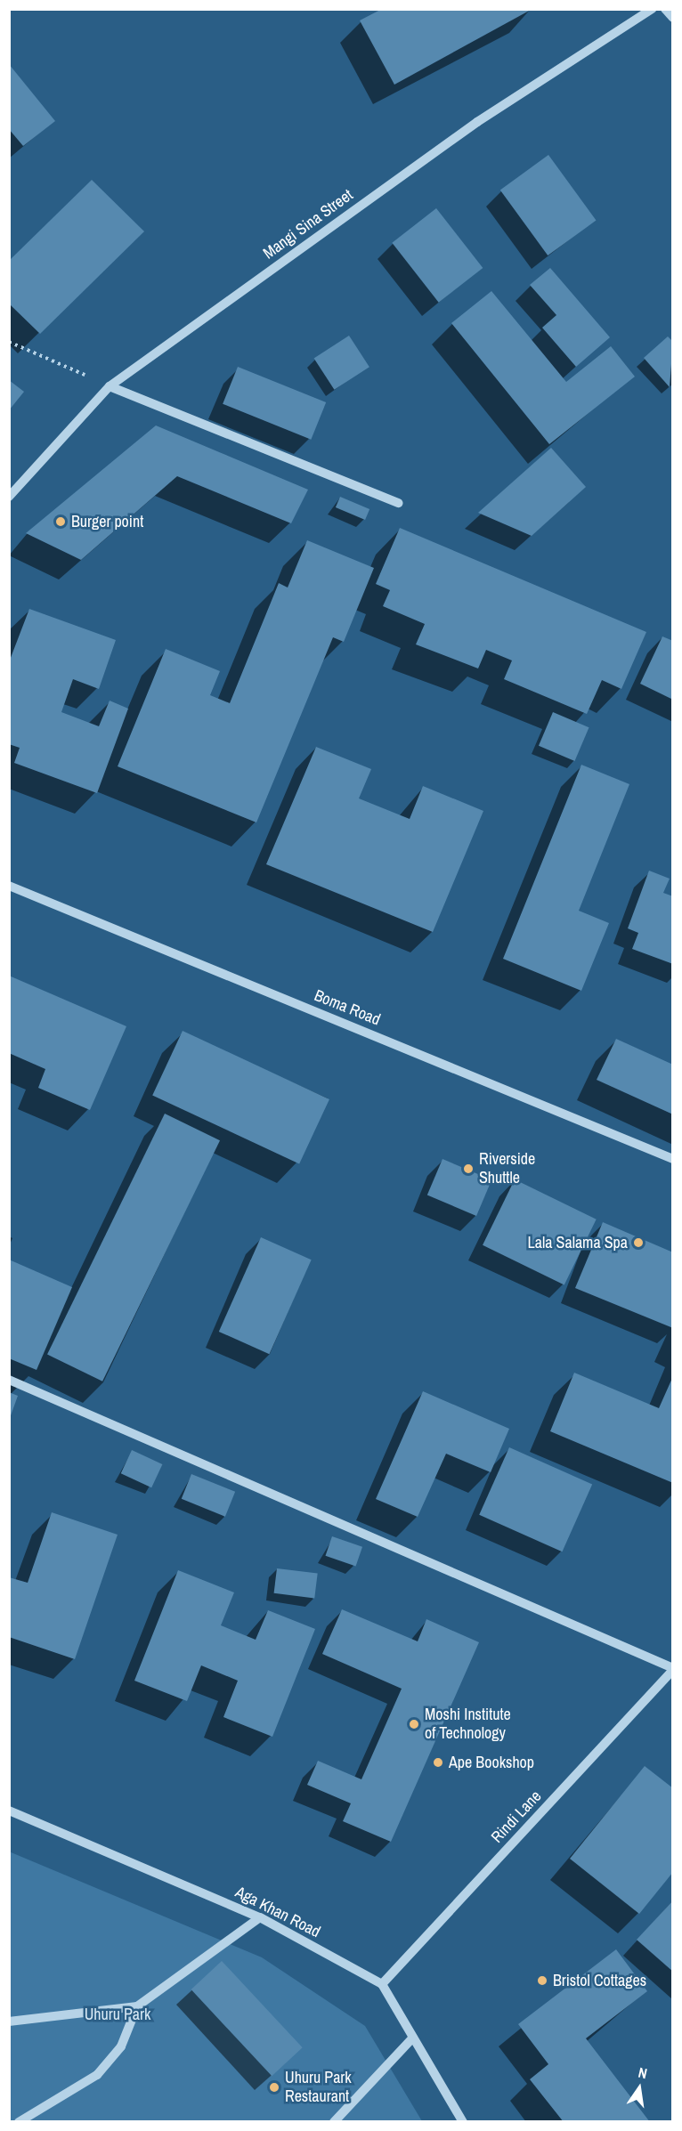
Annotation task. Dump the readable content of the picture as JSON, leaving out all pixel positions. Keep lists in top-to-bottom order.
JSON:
{
  "streets": {
    "street": [
      "Mangi Sina Street",
      "Boma Road",
      "Rindi Lane",
      "Aga Khan Road"
    ]
  },
  "crossings": [
    ["Rindi Lane", "Aga Khan Road"]
  ],
  "parks": ["Uhuru Park"],
  "places": [
    "Burger point",
    "Riverside Shuttle",
    "Lala Salama Spa",
    "Moshi Institute of Technology",
    "Ape Bookshop",
    "Bristol Cottages",
    "Uhuru Park Restaurant"
  ],
  "north": "top"
}
